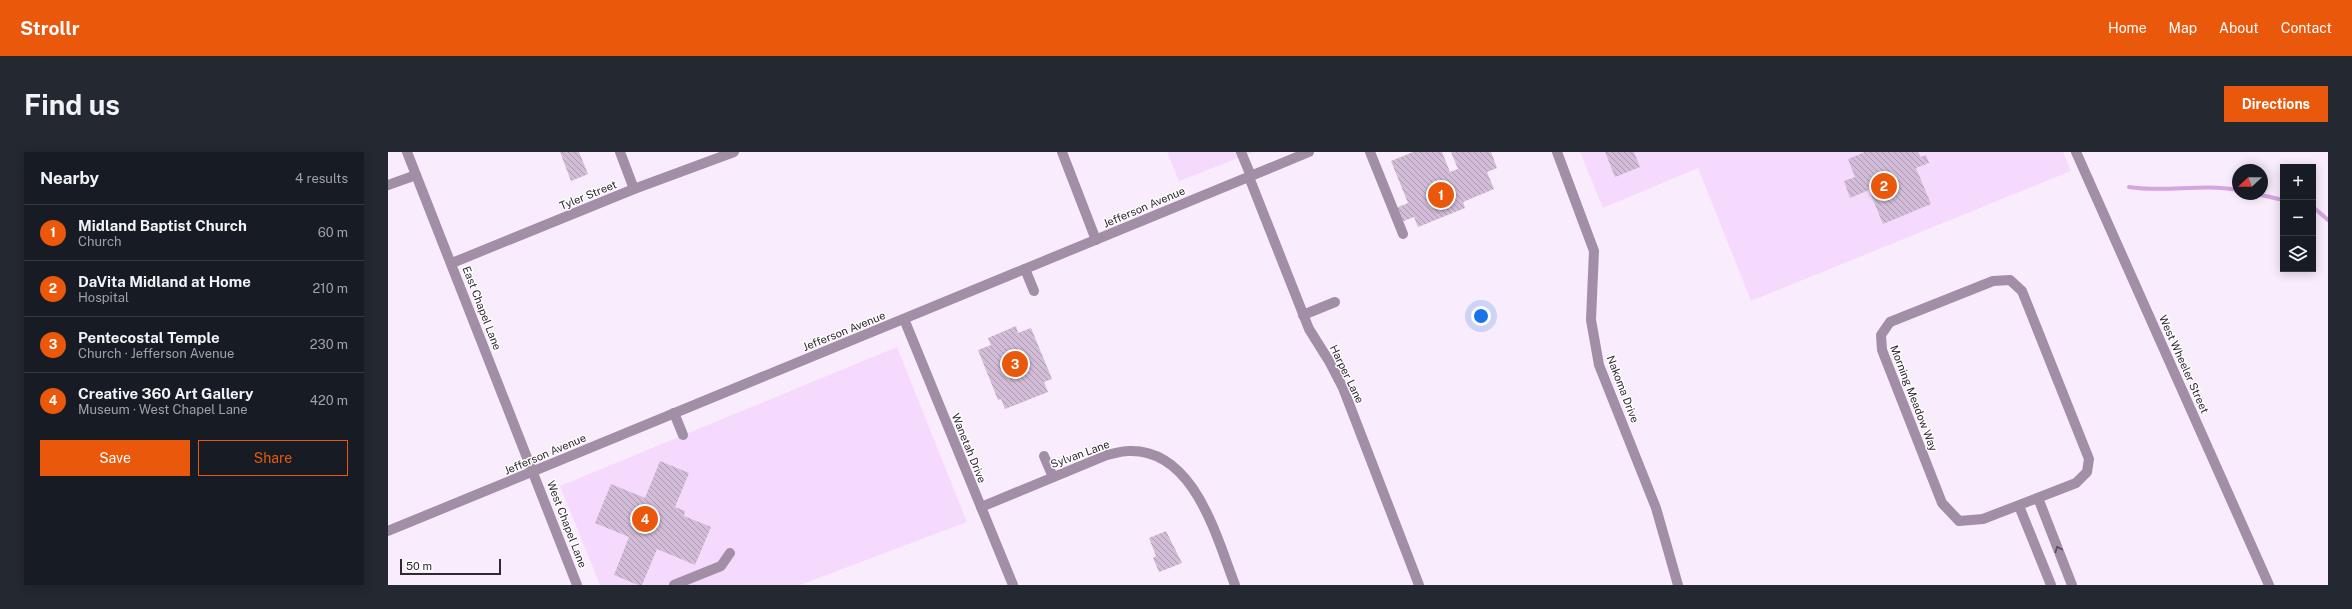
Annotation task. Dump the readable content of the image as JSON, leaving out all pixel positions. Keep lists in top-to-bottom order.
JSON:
{
  "streets": {
    "street": [
      "Tyler Street",
      "Jefferson Avenue",
      "East Chapel Lane",
      "West Wheeler Street",
      "Harper Lane",
      "Nakoma Drive",
      "Morning Meadow Way",
      "Wanetah Drive",
      "Sylvan Lane",
      "West Chapel Lane"
    ]
  },
  "crossings": [
    ["Tyler Street", "East Chapel Lane"],
    ["Jefferson Avenue", "East Chapel Lane"],
    ["Jefferson Avenue", "Harper Lane"],
    ["Jefferson Avenue", "Wanetah Drive"],
    ["Jefferson Avenue", "West Chapel Lane"],
    ["East Chapel Lane", "West Chapel Lane"],
    ["Wanetah Drive", "Sylvan Lane"]
  ],
  "scale_bar": "50 m",
  "north": "left",
  "page": {
    "header": "Strollr",
    "nav": [
      "Home",
      "Map",
      "About",
      "Contact"
    ],
    "buttons": [
      "Directions",
      ["Save", "Share"]
    ],
    "title": "Find us",
    "heading": ["Nearby", "4 results"],
    "map_buttons": ["+", "−"],
    "pins": [
      "2",
      "1",
      "3",
      "4"
    ],
    "list": [
      {
        "mark": "1",
        "name": "Midland Baptist Church",
        "note": "Church",
        "value": "60 m"
      },
      {
        "mark": "2",
        "name": "DaVita Midland at Home",
        "note": "Hospital",
        "value": "210 m"
      },
      {
        "mark": "3",
        "name": "Pentecostal Temple",
        "note": "Church · Jefferson Avenue",
        "value": "230 m"
      },
      {
        "mark": "4",
        "name": "Creative 360 Art Gallery",
        "note": "Museum · West Chapel Lane",
        "value": "420 m"
      }
    ],
    "scale": "50 m"
  }
}
